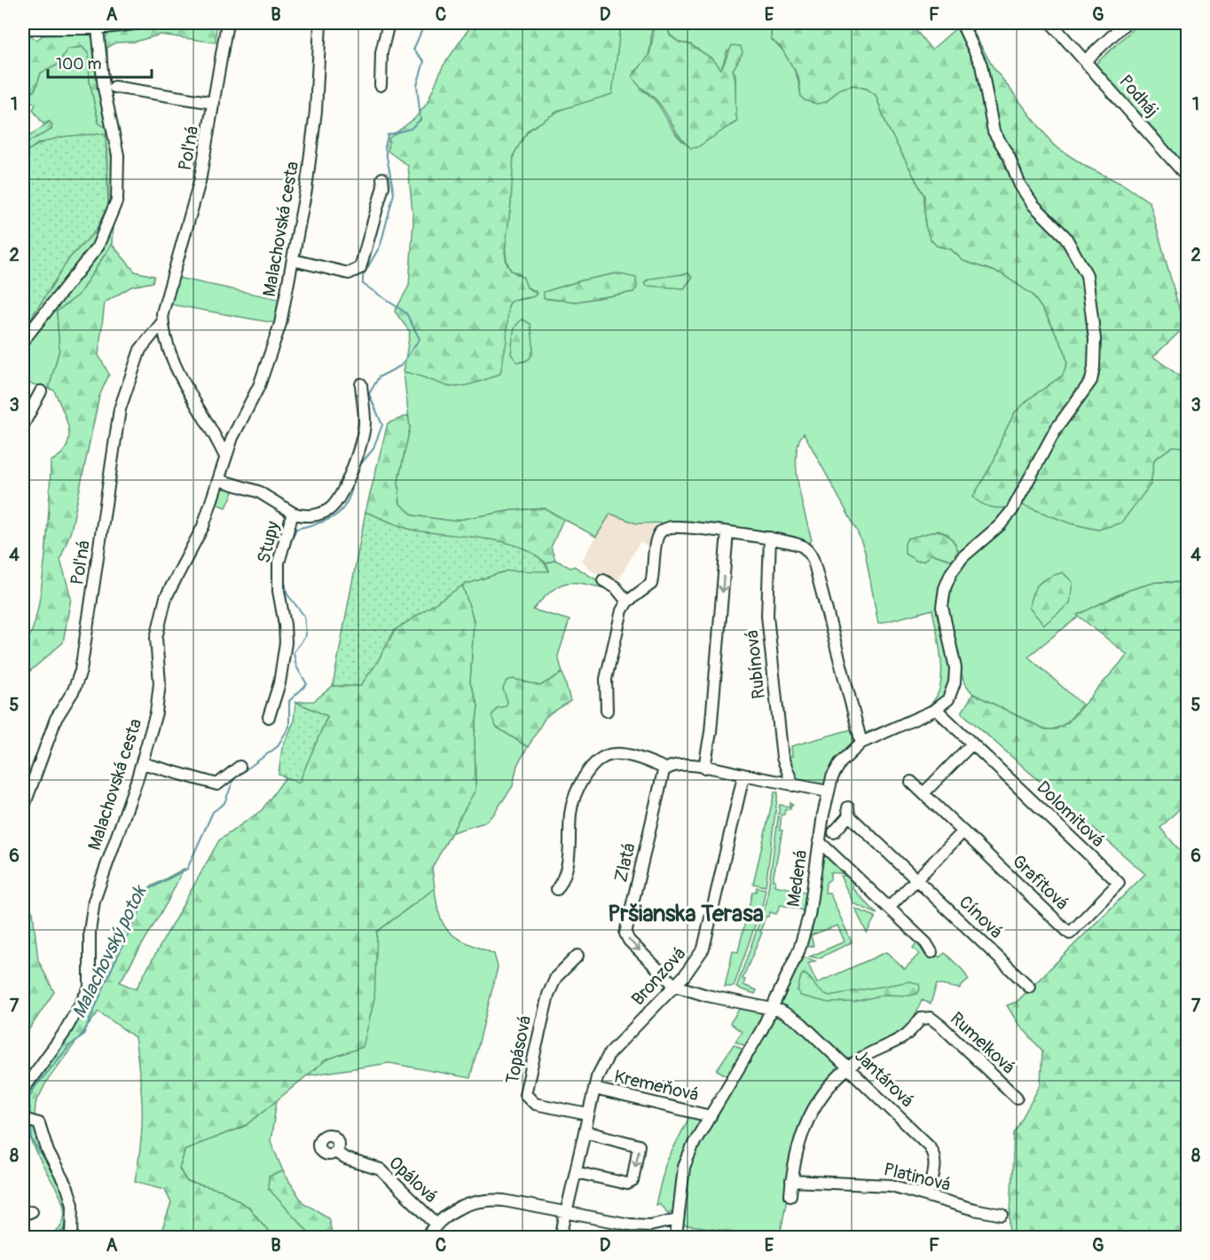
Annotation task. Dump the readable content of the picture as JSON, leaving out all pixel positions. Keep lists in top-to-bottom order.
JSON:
{
  "streets": {
    "street": [
      "Podháj",
      "Poľná",
      "Malachovská cesta",
      "Stupy",
      "Rubínová",
      "Dolomitová",
      "Zlatá",
      "Medená",
      "Grafitová",
      "Cínová",
      "Bronzová",
      "Rumelková",
      "Topásová",
      "Jantárová",
      "Kremeňová",
      "Platinová",
      "Opálová"
    ]
  },
  "crossings": [
    ["Poľná", "Malachovská cesta"],
    ["Dolomitová", "Grafitová"],
    ["Zlatá", "Bronzová"],
    ["Medená", "Jantárová"],
    ["Medená", "Kremeňová"],
    ["Bronzová", "Topásová"],
    ["Bronzová", "Kremeňová"],
    ["Bronzová", "Opálová"],
    ["Rumelková", "Jantárová"],
    ["Jantárová", "Platinová"]
  ],
  "one_way": ["Zlatá"],
  "districts": ["Pršianska Terasa"],
  "water": ["Malachovský potok"],
  "scale_bar": "100 m",
  "grid": {
    "columns": [
      "A",
      "B",
      "C",
      "D",
      "E",
      "F",
      "G"
    ],
    "rows": [
      "1",
      "2",
      "3",
      "4",
      "5",
      "6",
      "7",
      "8"
    ]
  }
}
